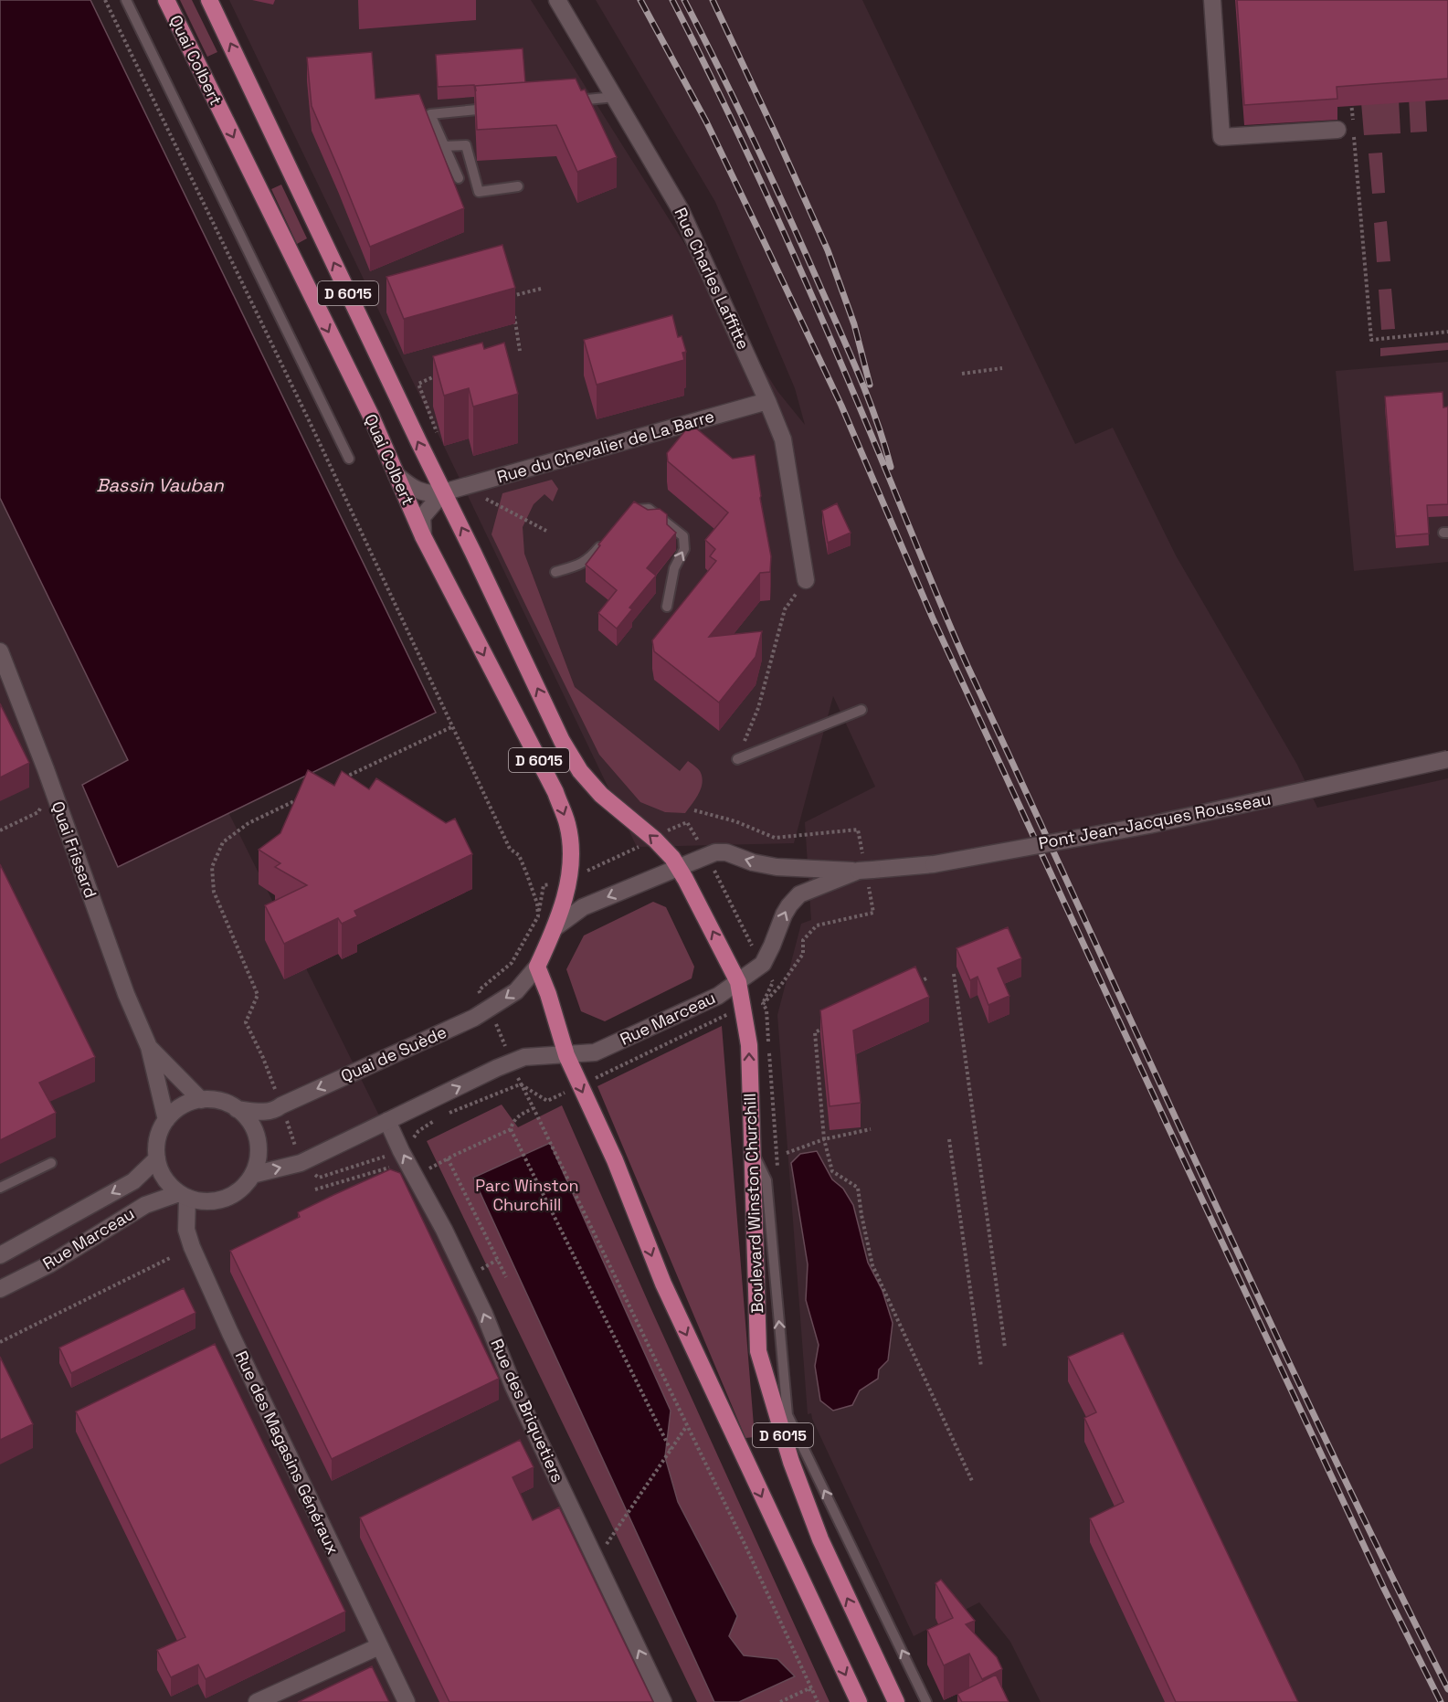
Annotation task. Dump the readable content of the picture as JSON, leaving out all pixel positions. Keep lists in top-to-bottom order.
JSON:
{
  "streets": {
    "main road": ["Quai Colbert", "D 6015", "Boulevard Winston Churchill"],
    "street": [
      "Rue Charles Laffitte",
      "Rue du Chevalier de La Barre",
      "Pont Jean-Jacques Rousseau",
      "Quai Frissard",
      "Rue Marceau",
      "Quai de Suède",
      "Rue des Briquetiers",
      "Rue des Magasins Généraux"
    ]
  },
  "crossings": [
    ["Quai Colbert", "Rue du Chevalier de La Barre"],
    ["Quai Colbert", "Boulevard Winston Churchill"],
    ["Rue Charles Laffitte", "Rue du Chevalier de La Barre"],
    ["D 6015", "Rue Marceau"],
    ["D 6015", "Quai de Suède"],
    ["Pont Jean-Jacques Rousseau", "Rue Marceau"],
    ["Quai Frissard", "Rue Marceau"],
    ["Quai Frissard", "Quai de Suède"],
    ["Quai Frissard", "Rue des Magasins Généraux"],
    ["Rue Marceau", "Quai de Suède"],
    ["Rue Marceau", "Boulevard Winston Churchill"],
    ["Rue Marceau", "Rue des Magasins Généraux"],
    ["Quai de Suède", "Rue des Magasins Généraux"]
  ],
  "one_way": ["Rue des Briquetiers"],
  "water": ["Bassin Vauban"],
  "parks": ["Parc Winston Churchill"]
}
